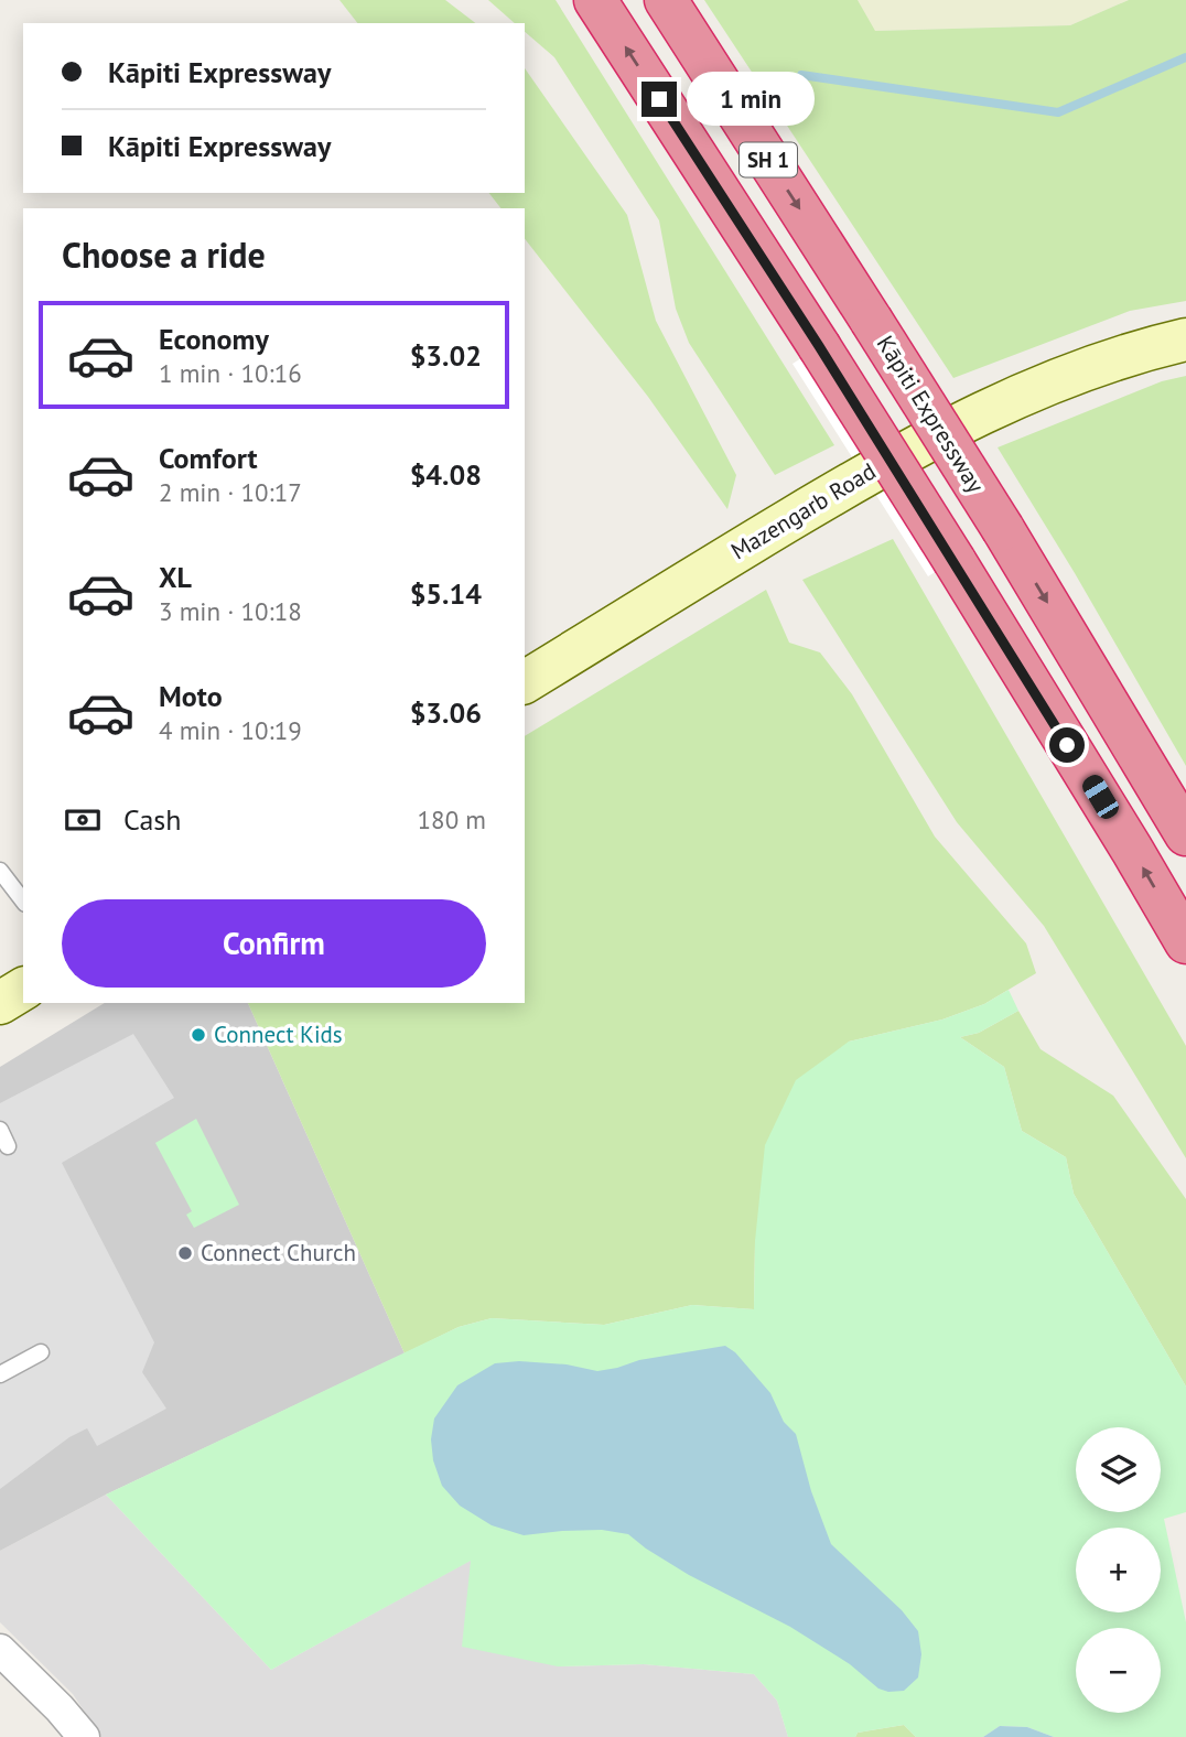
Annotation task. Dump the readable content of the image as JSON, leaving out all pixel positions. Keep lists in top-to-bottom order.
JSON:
{
  "streets": {
    "highway": ["SH 1", "Kāpiti Expressway"],
    "main road": ["Mazengarb Road"]
  },
  "places": ["Connect Kids", "Connect Church"],
  "page": {
    "banner": ["Kāpiti Expressway", "Kāpiti Expressway"],
    "bubble": "1 min",
    "heading": "Choose a ride",
    "list": [
      {
        "name": "Economy",
        "note": "1 min · 10:16",
        "value": "$3.02"
      },
      {
        "name": "Comfort",
        "note": "2 min · 10:17",
        "value": "$4.08"
      },
      {
        "name": "XL",
        "note": "3 min · 10:18",
        "value": "$5.14"
      },
      {
        "name": "Moto",
        "note": "4 min · 10:19",
        "value": "$3.06"
      }
    ],
    "pay": ["Cash", "180 m"],
    "buttons": "Confirm",
    "map_buttons": ["+", "−"]
  }
}
